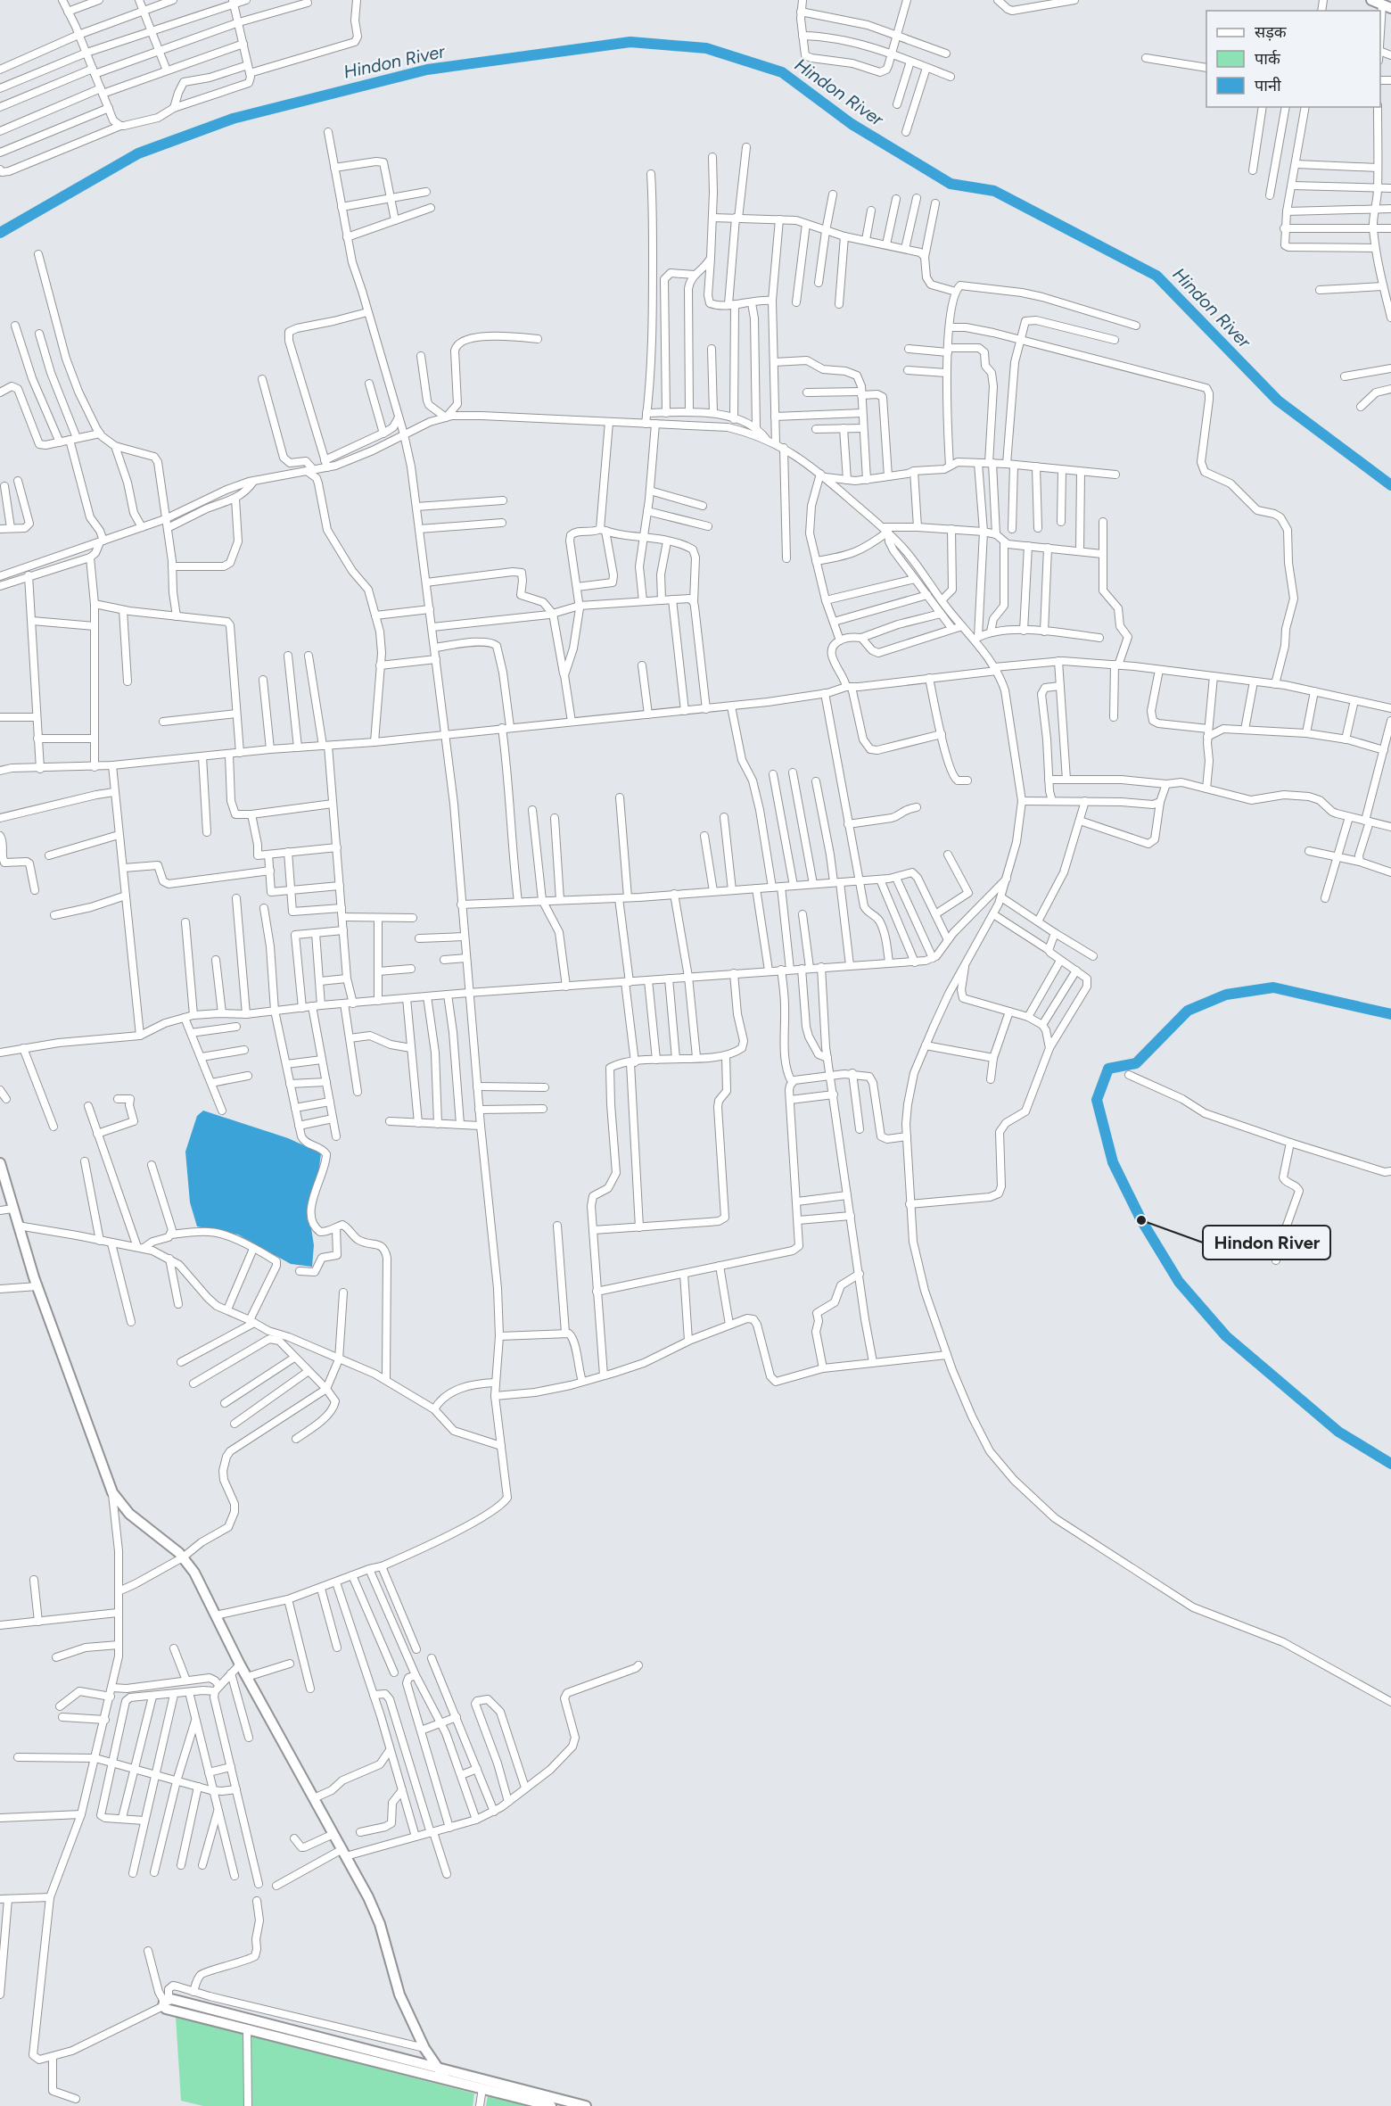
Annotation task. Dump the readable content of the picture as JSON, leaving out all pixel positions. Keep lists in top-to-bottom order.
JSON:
{
  "water": ["Hindon River"],
  "places": ["Hindon River"],
  "legend": ["सड़क", "पार्क", "पानी"]
}
